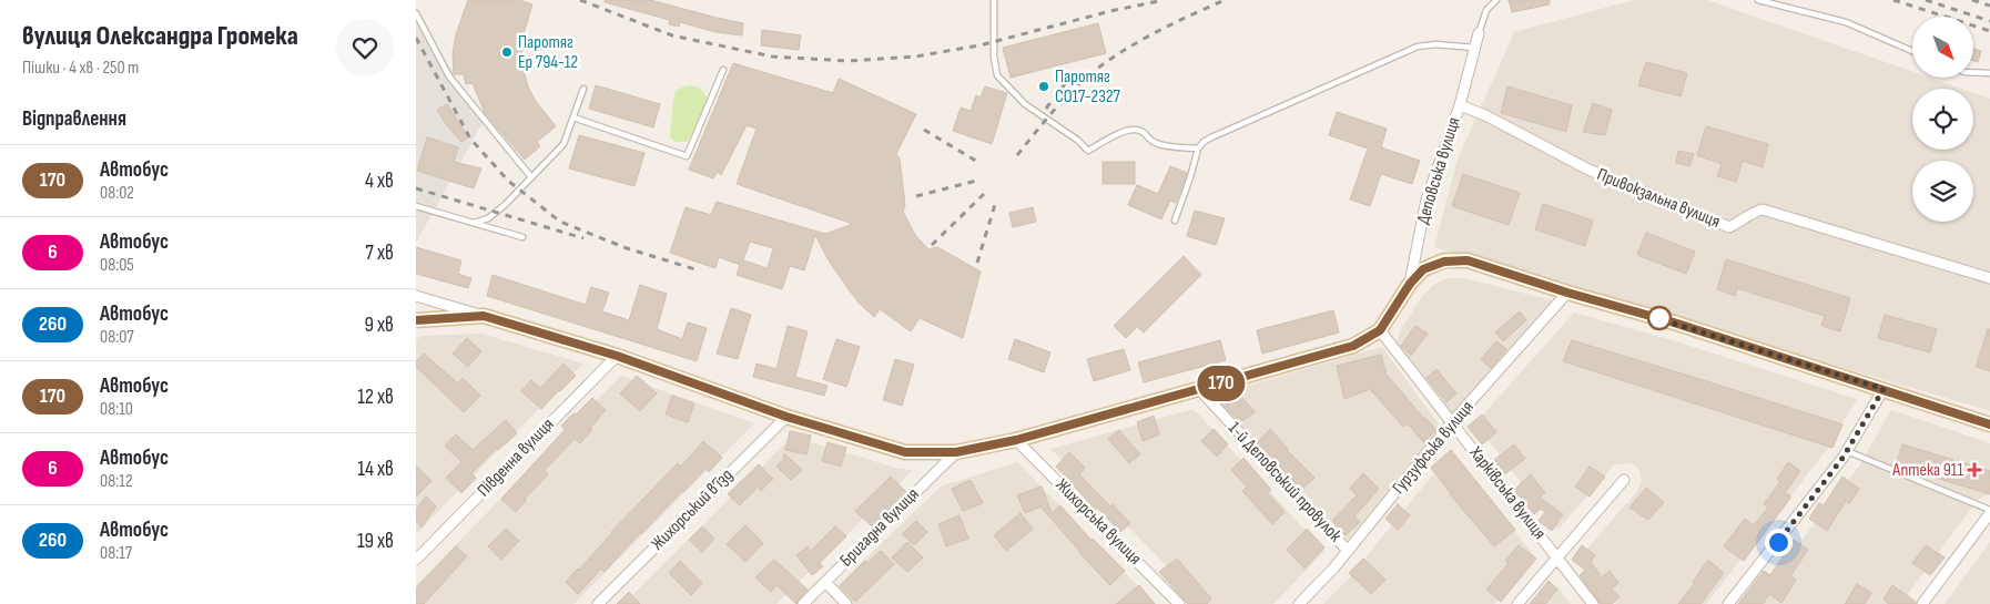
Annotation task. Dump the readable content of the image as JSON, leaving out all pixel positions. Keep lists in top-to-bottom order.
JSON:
{
  "streets": {
    "main road": ["Деповська вулиця"],
    "street": [
      "Привокзальна вулиця",
      "Гурзуфська вулиця",
      "Південна вулиця",
      "1-й Деповський провулок",
      "Харківська вулиця",
      "Жихорський в’їзд",
      "Жихорська вулиця",
      "Бригадна вулиця"
    ]
  },
  "crossings": [
    ["Деповська вулиця", "Привокзальна вулиця"],
    ["Деповська вулиця", "Південна вулиця"],
    ["Деповська вулиця", "1-й Деповський провулок"],
    ["Деповська вулиця", "Харківська вулиця"],
    ["Деповська вулиця", "Жихорський в’їзд"],
    ["Деповська вулиця", "Жихорська вулиця"],
    ["Деповська вулиця", "Бригадна вулиця"],
    ["Гурзуфська вулиця", "1-й Деповський провулок"],
    ["Гурзуфська вулиця", "Харківська вулиця"]
  ],
  "places": {
    "other": ["Паротяг Ер 794-12", "Паротяг СО17-2327"],
    "health": ["Аптека 911"]
  },
  "lines": ["bus line 170"],
  "north": "bottom right",
  "page": {
    "heading": [
      ["вулиця Олександра Громека", "Пішки · 4 хв · 250 m"],
      "Відправлення"
    ],
    "on_map": "170",
    "list": [
      {
        "mark": "170",
        "name": "Автобус",
        "note": "08:02",
        "value": "4 хв"
      },
      {
        "mark": "6",
        "name": "Автобус",
        "note": "08:05",
        "value": "7 хв"
      },
      {
        "mark": "260",
        "name": "Автобус",
        "note": "08:07",
        "value": "9 хв"
      },
      {
        "mark": "170",
        "name": "Автобус",
        "note": "08:10",
        "value": "12 хв"
      },
      {
        "mark": "6",
        "name": "Автобус",
        "note": "08:12",
        "value": "14 хв"
      },
      {
        "mark": "260",
        "name": "Автобус",
        "note": "08:17",
        "value": "19 хв"
      }
    ]
  }
}
